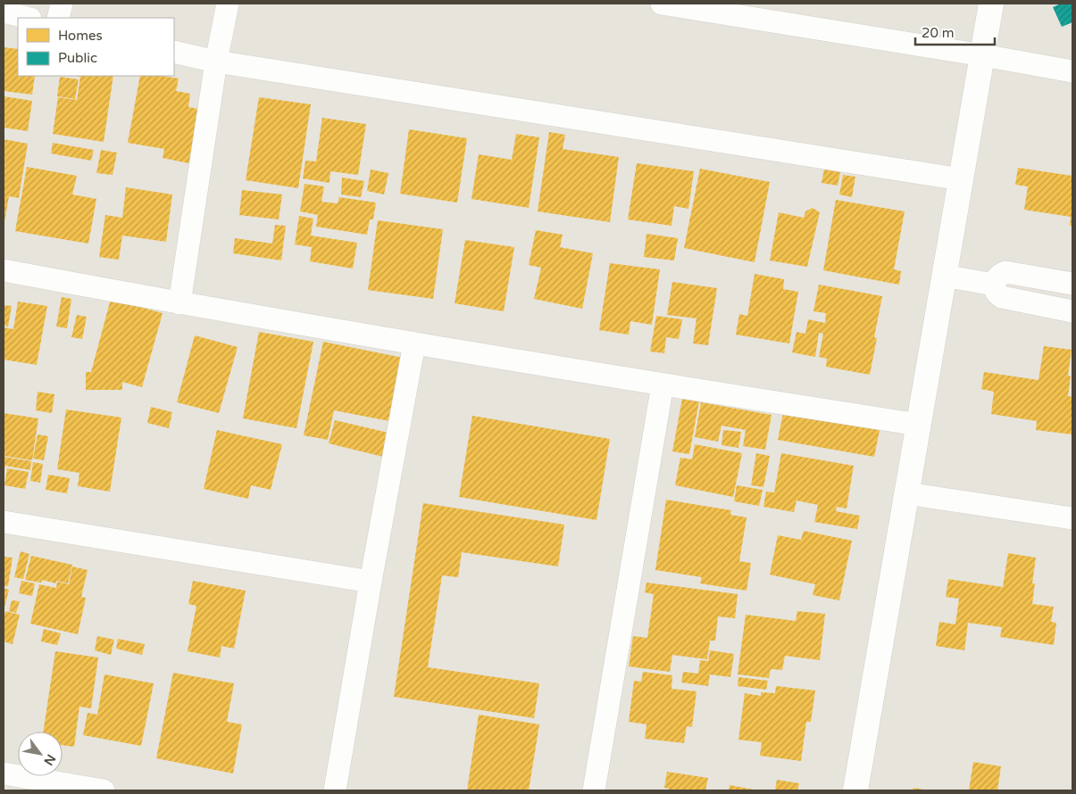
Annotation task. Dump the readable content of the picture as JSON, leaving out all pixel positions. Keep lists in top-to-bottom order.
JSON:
{
  "legend": ["Homes", "Public"],
  "scale_bar": "20 m",
  "north": "bottom right"
}
